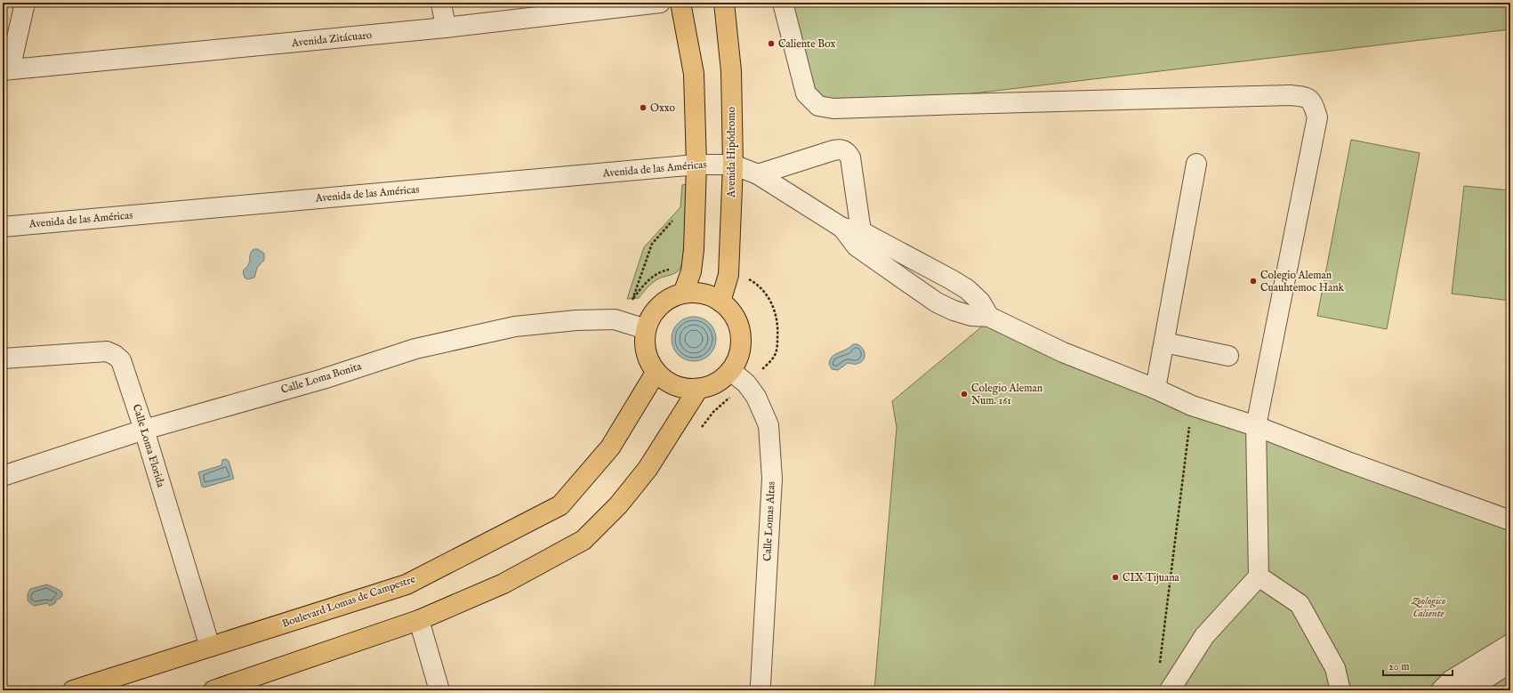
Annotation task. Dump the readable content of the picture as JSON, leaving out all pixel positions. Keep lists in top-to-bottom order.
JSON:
{
  "streets": {
    "main road": ["Avenida Hipódromo", "Boulevard Lomas de Campestre"],
    "street": [
      "Avenida Zitácuaro",
      "Avenida de las Américas",
      "Calle Loma Bonita",
      "Calle Loma Florida",
      "Calle Lomas Altas"
    ]
  },
  "crossings": [
    ["Avenida Hipódromo", "Avenida de las Américas"],
    ["Avenida Hipódromo", "Calle Loma Bonita"],
    ["Avenida Hipódromo", "Calle Lomas Altas"],
    ["Avenida Hipódromo", "Boulevard Lomas de Campestre"],
    ["Calle Loma Bonita", "Calle Loma Florida"],
    ["Calle Loma Bonita", "Calle Lomas Altas"],
    ["Calle Loma Bonita", "Boulevard Lomas de Campestre"],
    ["Calle Loma Florida", "Boulevard Lomas de Campestre"],
    ["Calle Lomas Altas", "Boulevard Lomas de Campestre"]
  ],
  "parks": ["Zoologico Caliente"],
  "places": [
    "Caliente Box",
    "Oxxo",
    "Colegio Aleman Cuauhtemoc Hank",
    "Colegio Aleman Num. 161",
    "CIX Tijuana"
  ],
  "scale_bar": "20 m"
}
